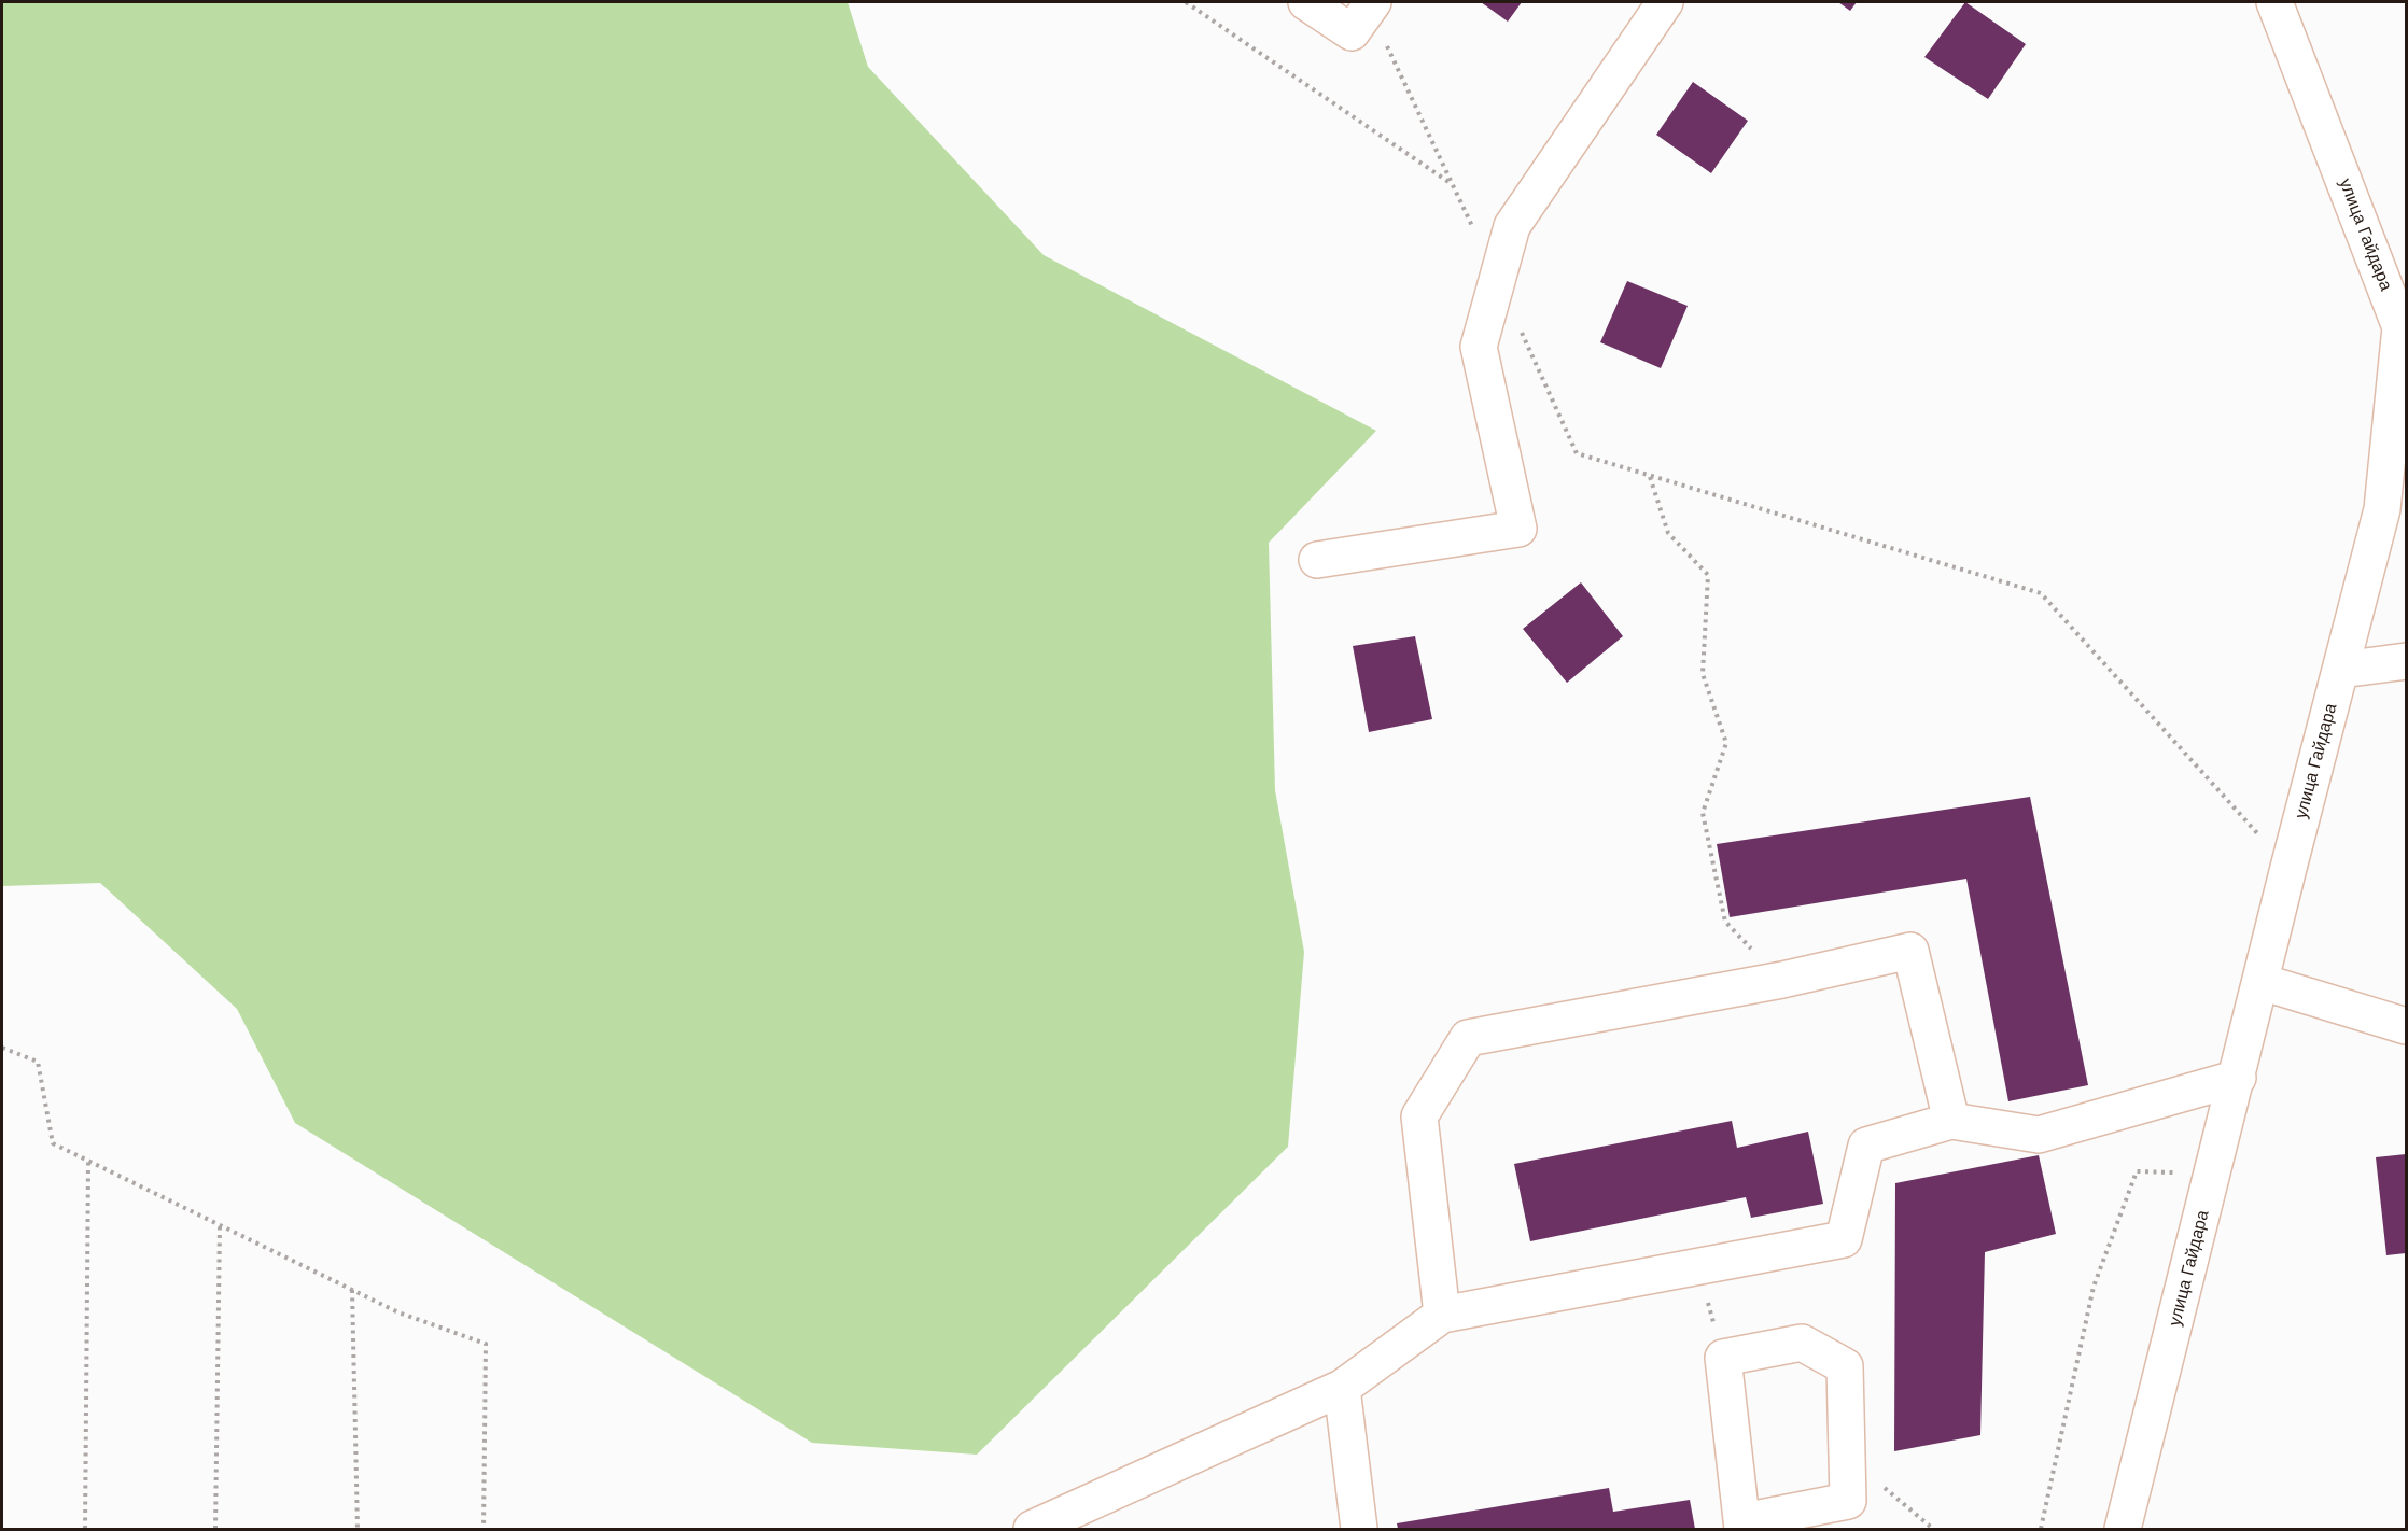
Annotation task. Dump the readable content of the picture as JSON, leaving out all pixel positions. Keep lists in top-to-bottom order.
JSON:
{
  "streets": {
    "street": ["улица Гайдара"]
  }
}
